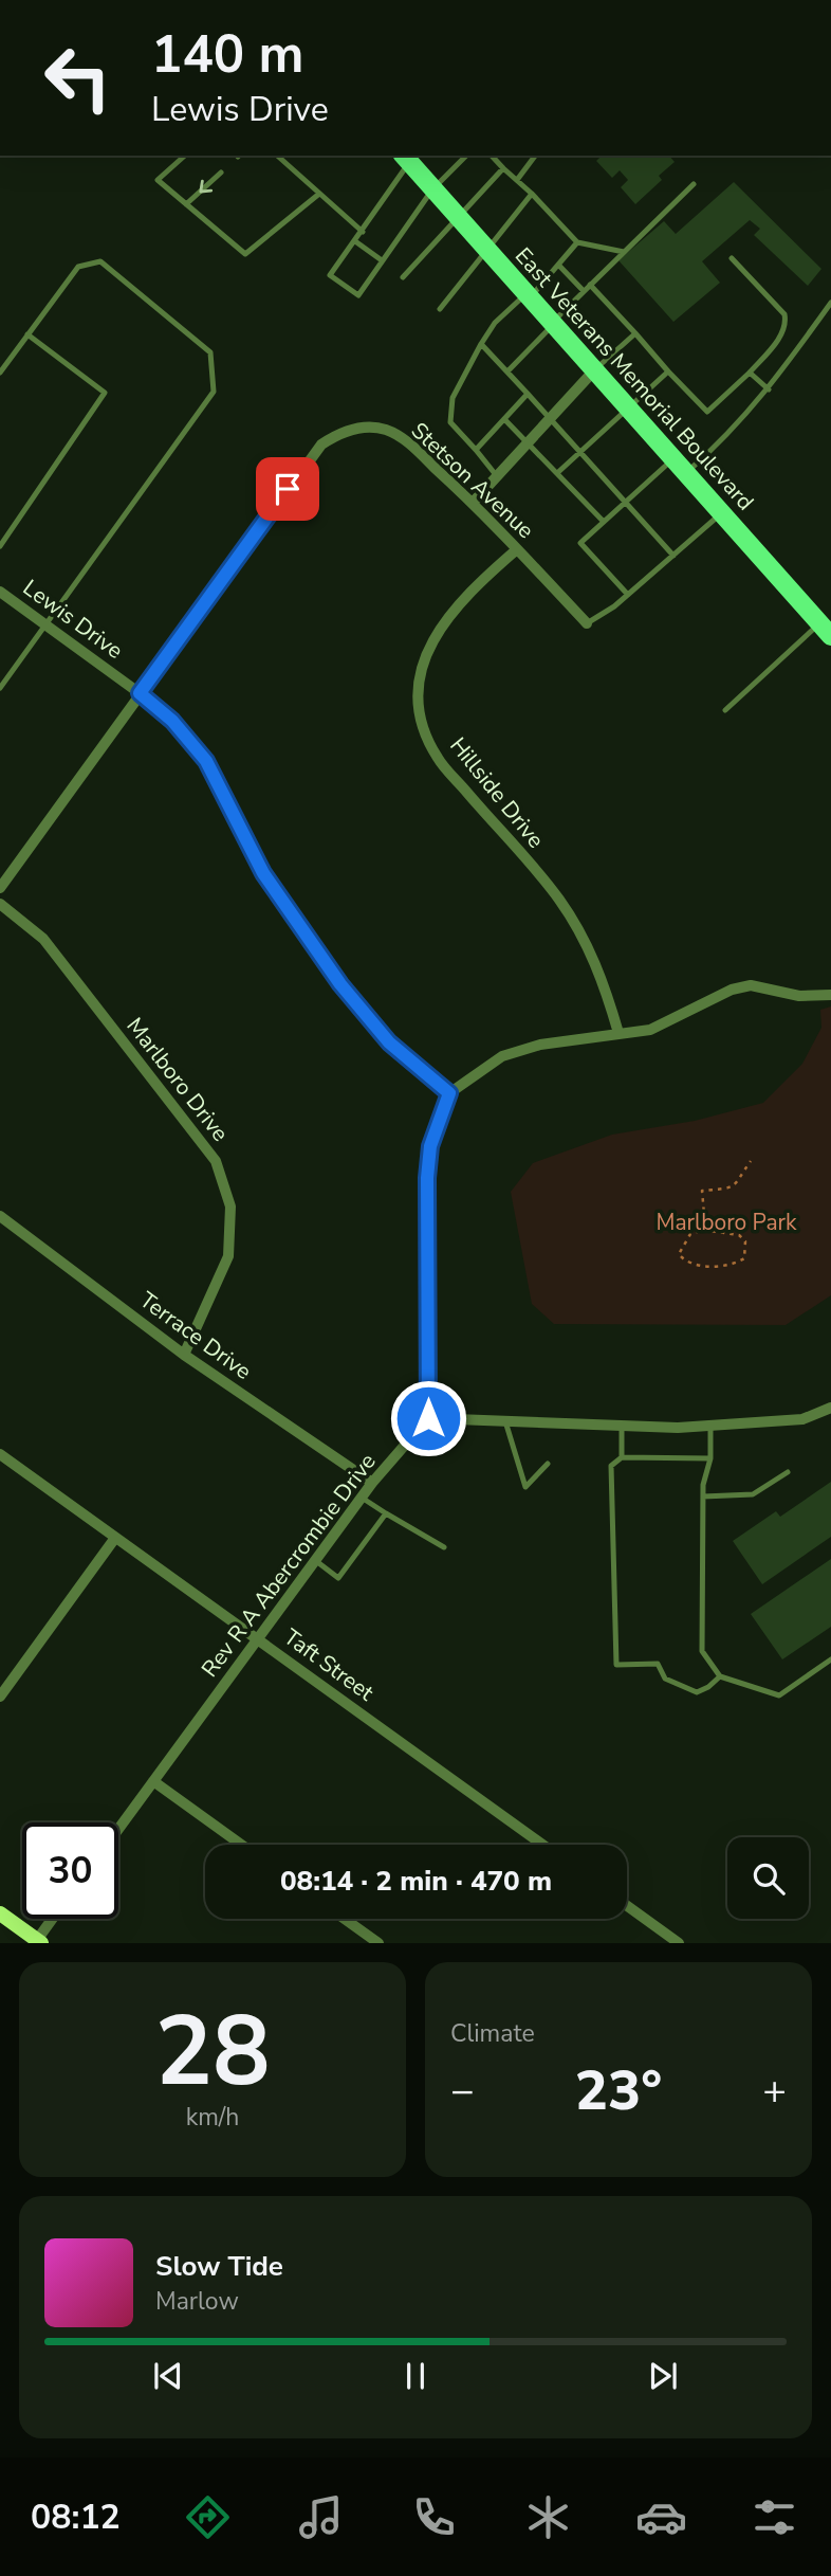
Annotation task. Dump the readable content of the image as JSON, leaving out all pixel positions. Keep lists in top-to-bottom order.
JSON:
{
  "streets": {
    "main road": ["East Veterans Memorial Boulevard"],
    "street": [
      "Stetson Avenue",
      "Lewis Drive",
      "Hillside Drive",
      "Marlboro Drive",
      "Terrace Drive",
      "Rev R A Abercrombie Drive",
      "Taft Street"
    ]
  },
  "crossings": [
    ["Stetson Avenue", "Lewis Drive"],
    ["Stetson Avenue", "Hillside Drive"],
    ["Marlboro Drive", "Terrace Drive"],
    ["Terrace Drive", "Rev R A Abercrombie Drive"],
    ["Rev R A Abercrombie Drive", "Taft Street"]
  ],
  "parks": ["Marlboro Park"],
  "page": {
    "turn": ["140 m", "Lewis Drive"],
    "limit": "30",
    "trip": "08:14 · 2 min · 470 m",
    "tile": [
      ["28", "km/h"],
      "Climate"
    ],
    "heat": ["−", "23°", "+"],
    "song": ["Slow Tide", "Marlow"],
    "tabs": "08:12"
  }
}
